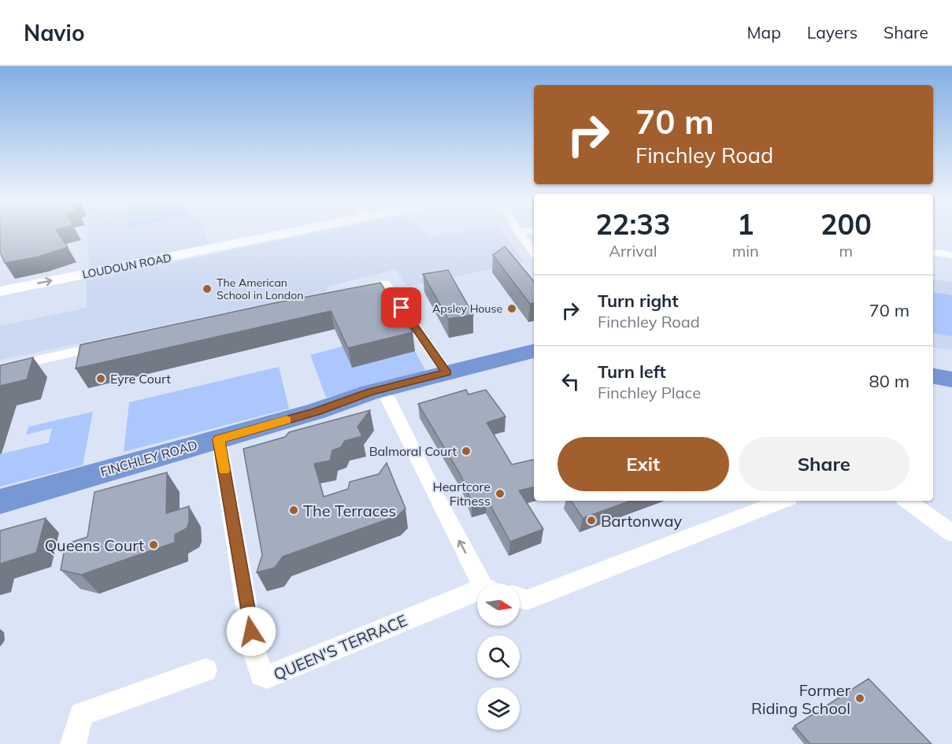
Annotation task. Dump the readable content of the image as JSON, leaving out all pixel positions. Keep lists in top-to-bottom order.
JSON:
{
  "streets": {
    "highway": ["FINCHLEY ROAD"],
    "street": ["LOUDOUN ROAD", "QUEEN'S TERRACE"]
  },
  "crossings": [
    ["FINCHLEY ROAD", "QUEEN'S TERRACE"]
  ],
  "places": [
    "The American School in London",
    "Apsley House",
    "Eyre Court",
    "Balmoral Court",
    "Heartcore Fitness",
    "The Terraces",
    "Bartonway",
    "Queens Court",
    "Former Riding School"
  ],
  "north": "right",
  "page": {
    "header": "Navio",
    "nav": ["Map", "Layers", "Share"],
    "turn": ["70 m", "Finchley Road"],
    "eta": [
      "22:33",
      "Arrival",
      "1",
      "min",
      "200",
      "m"
    ],
    "list": [
      {
        "name": "Turn right",
        "note": "Finchley Road",
        "value": "70 m"
      },
      {
        "name": "Turn left",
        "note": "Finchley Place",
        "value": "80 m"
      }
    ],
    "buttons": ["Exit", "Share"]
  }
}
